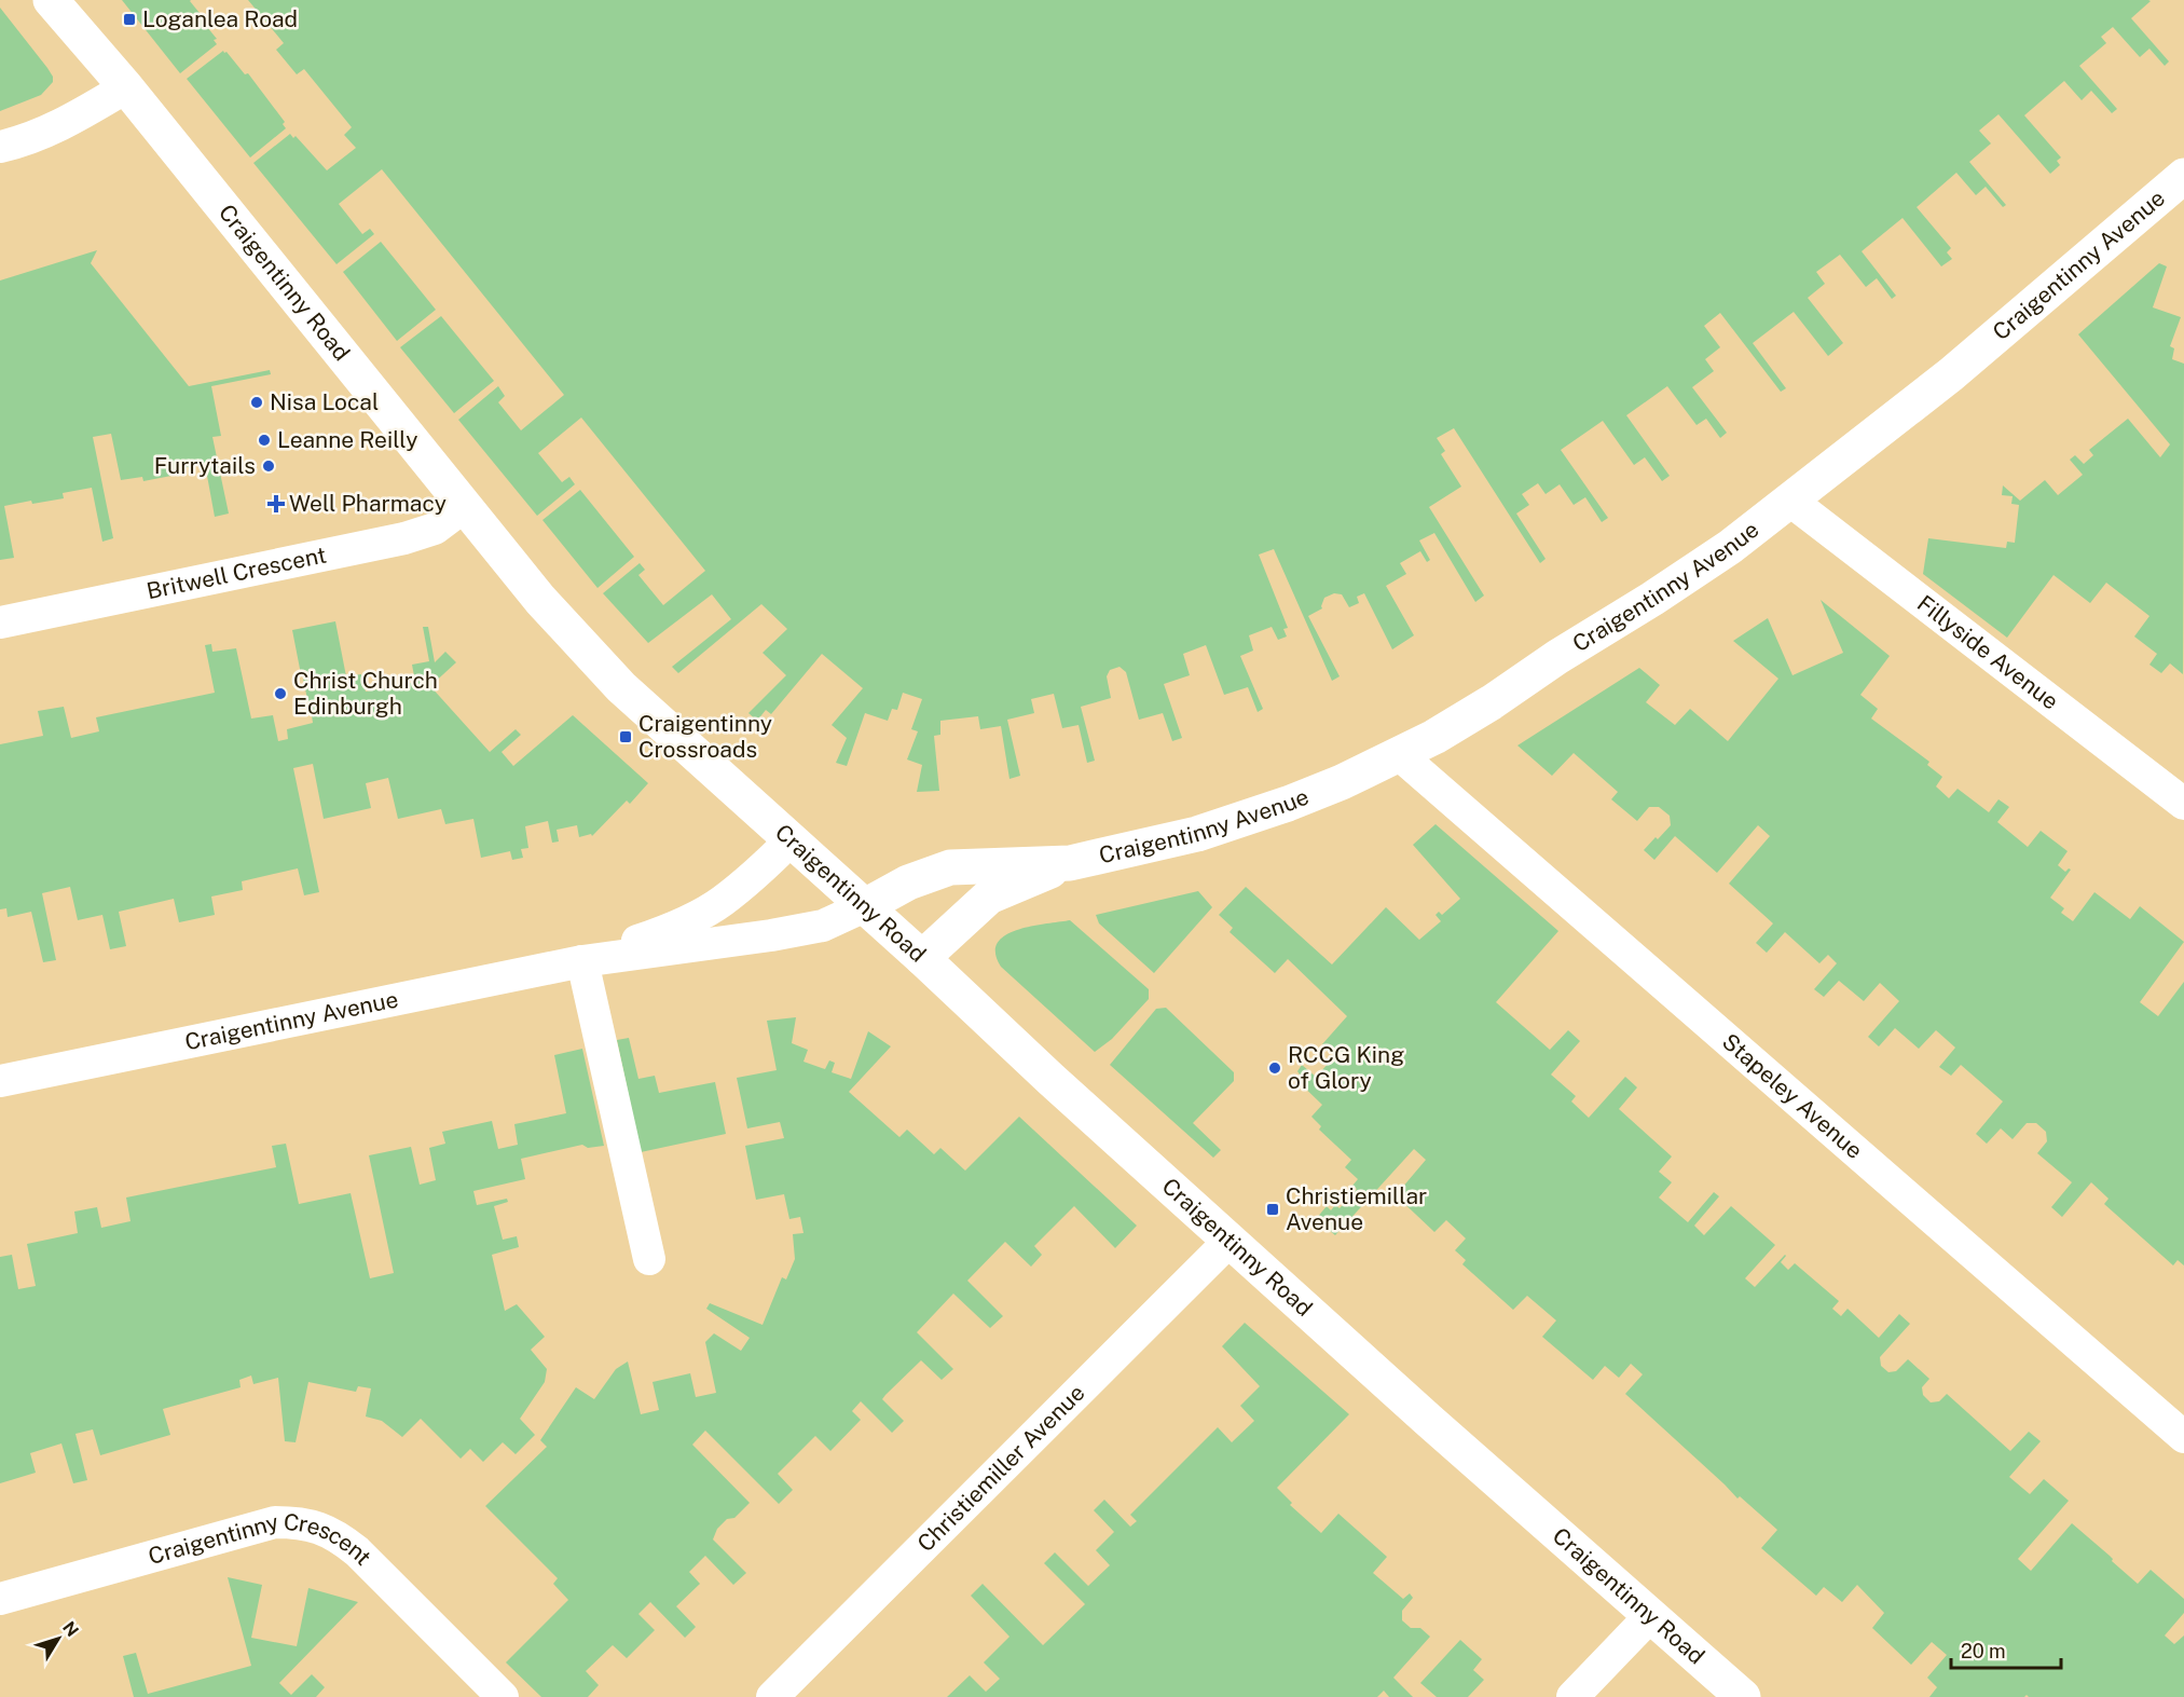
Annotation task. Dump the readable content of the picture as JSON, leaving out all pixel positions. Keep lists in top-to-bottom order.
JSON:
{
  "streets": {
    "street": [
      "Craigentinny Avenue",
      "Craigentinny Road",
      "Britwell Crescent",
      "Fillyside Avenue",
      "Stapeley Avenue",
      "Christiemiller Avenue",
      "Craigentinny Crescent"
    ]
  },
  "crossings": [
    ["Craigentinny Avenue", "Craigentinny Road"],
    ["Craigentinny Avenue", "Fillyside Avenue"],
    ["Craigentinny Avenue", "Stapeley Avenue"],
    ["Craigentinny Road", "Britwell Crescent"],
    ["Craigentinny Road", "Christiemiller Avenue"]
  ],
  "places": {
    "transit": ["Loganlea Road", "Craigentinny Crossroads", "Christiemillar Avenue"],
    "other": [
      "Nisa Local",
      "Leanne Reilly",
      "Furrytails",
      "Christ Church Edinburgh",
      "RCCG King of Glory"
    ],
    "health": ["Well Pharmacy"]
  },
  "scale_bar": "20 m",
  "north": "top right"
}
